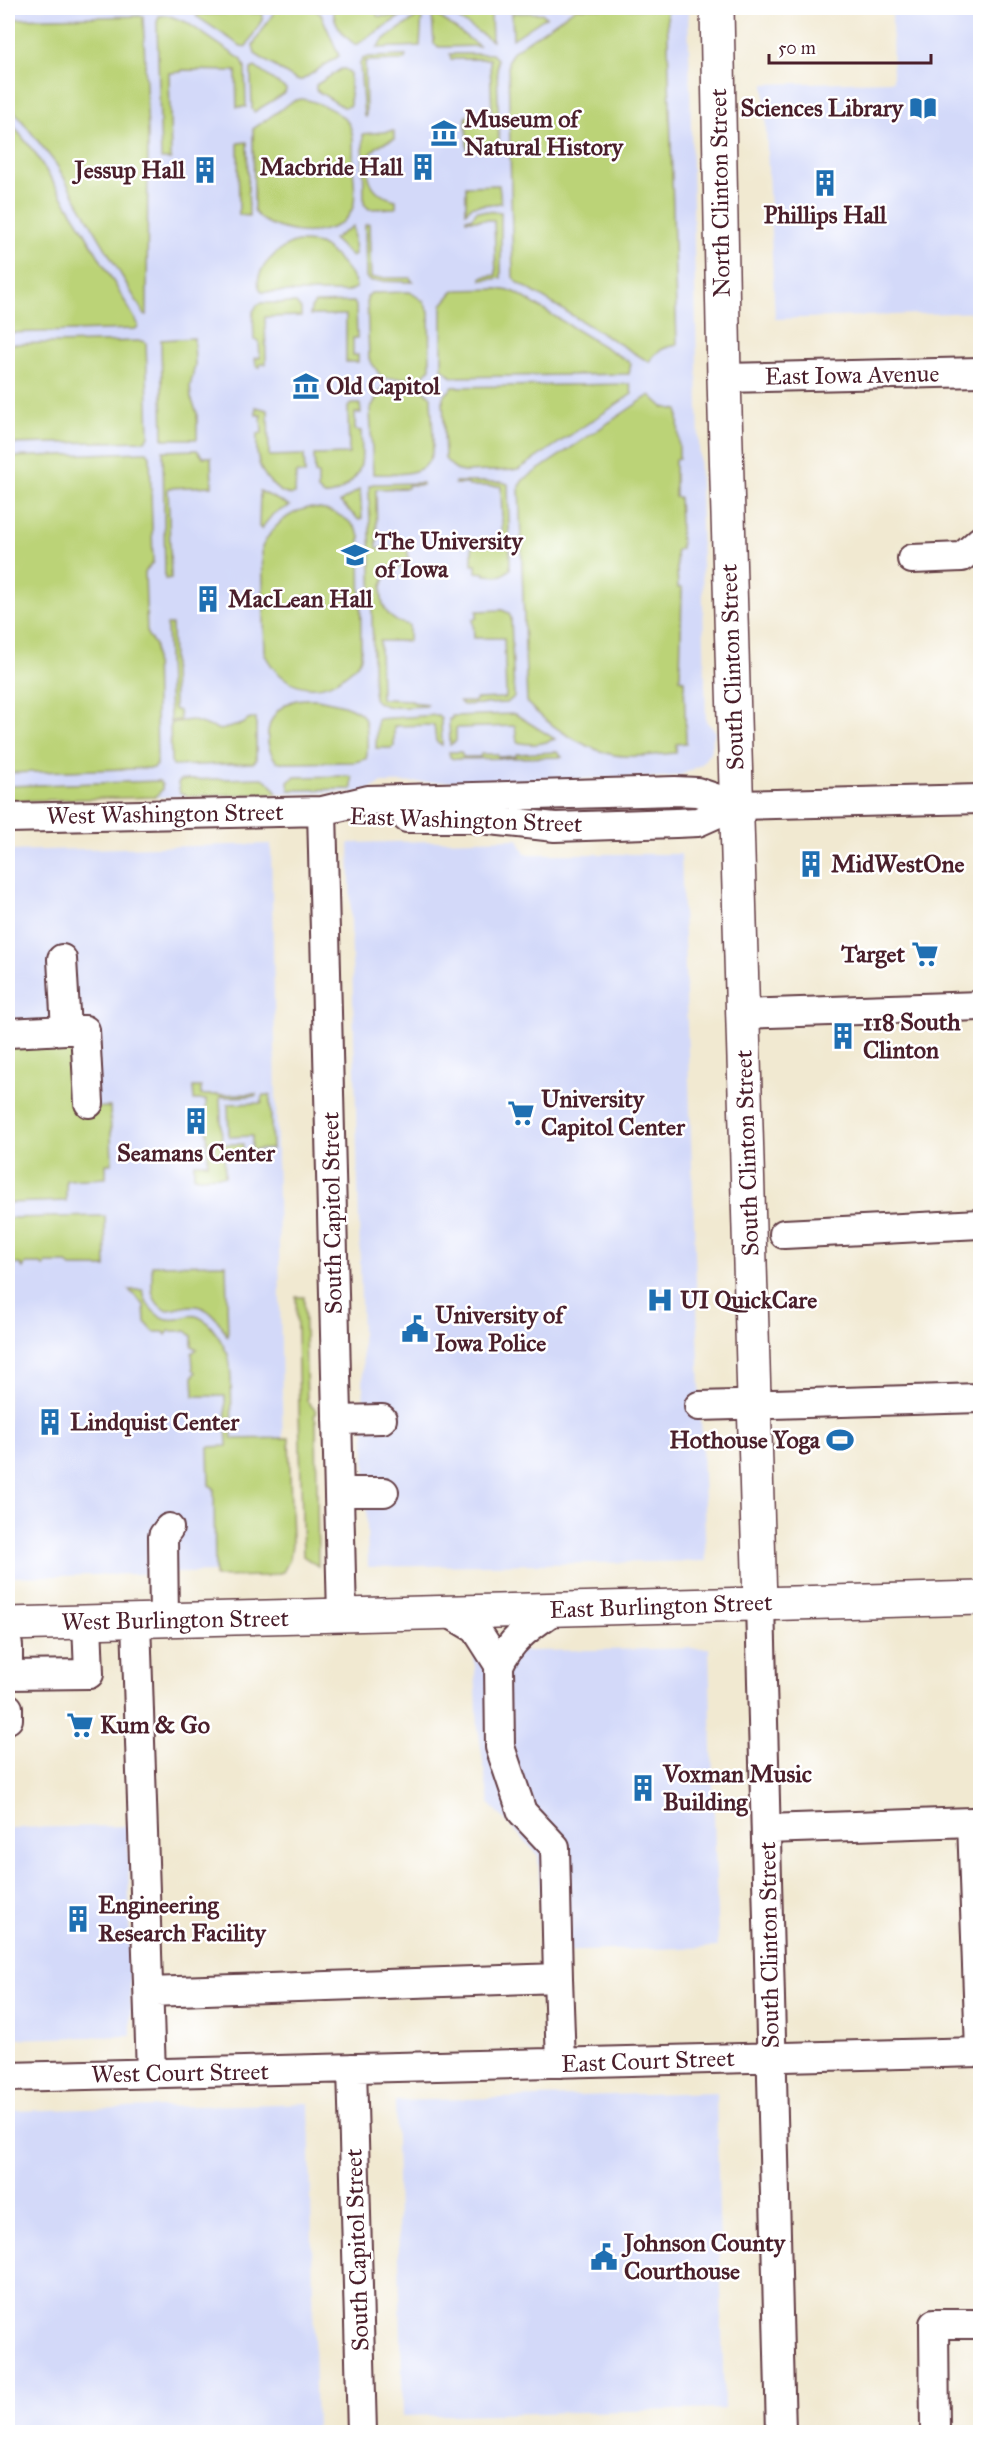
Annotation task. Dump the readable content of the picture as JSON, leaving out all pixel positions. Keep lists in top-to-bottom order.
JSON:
{
  "streets": {
    "main road": [
      "North Clinton Street",
      "South Clinton Street",
      "East Burlington Street",
      "West Burlington Street"
    ],
    "street": [
      "East Iowa Avenue",
      "West Washington Street",
      "East Washington Street",
      "South Capitol Street",
      "East Court Street",
      "West Court Street"
    ]
  },
  "crossings": [
    ["North Clinton Street", "East Iowa Avenue"],
    ["North Clinton Street", "South Clinton Street"],
    ["East Iowa Avenue", "South Clinton Street"],
    ["South Clinton Street", "East Washington Street"],
    ["South Clinton Street", "East Burlington Street"],
    ["South Clinton Street", "East Court Street"],
    ["West Washington Street", "East Washington Street"],
    ["West Washington Street", "South Capitol Street"],
    ["East Washington Street", "South Capitol Street"],
    ["South Capitol Street", "East Burlington Street"],
    ["South Capitol Street", "West Burlington Street"],
    ["South Capitol Street", "East Court Street"],
    ["South Capitol Street", "West Court Street"],
    ["East Burlington Street", "West Burlington Street"],
    ["East Court Street", "West Court Street"]
  ],
  "places": {
    "library": ["Sciences Library"],
    "museum": ["Museum of Natural History", "Old Capitol"],
    "building": [
      "Macbride Hall",
      "Jessup Hall",
      "Phillips Hall",
      "MacLean Hall",
      "MidWestOne",
      "118 South Clinton",
      "Seamans Center",
      "Lindquist Center",
      "Voxman Music Building",
      "Engineering Research Facility"
    ],
    "school or university": ["The University of Iowa"],
    "supermarket": ["Target", "University Capitol Center", "Kum & Go"],
    "hospital": ["UI QuickCare"],
    "public building": ["University of Iowa Police", "Johnson County Courthouse"],
    "sports": ["Hothouse Yoga"]
  },
  "scale_bar": "50 m"
}
